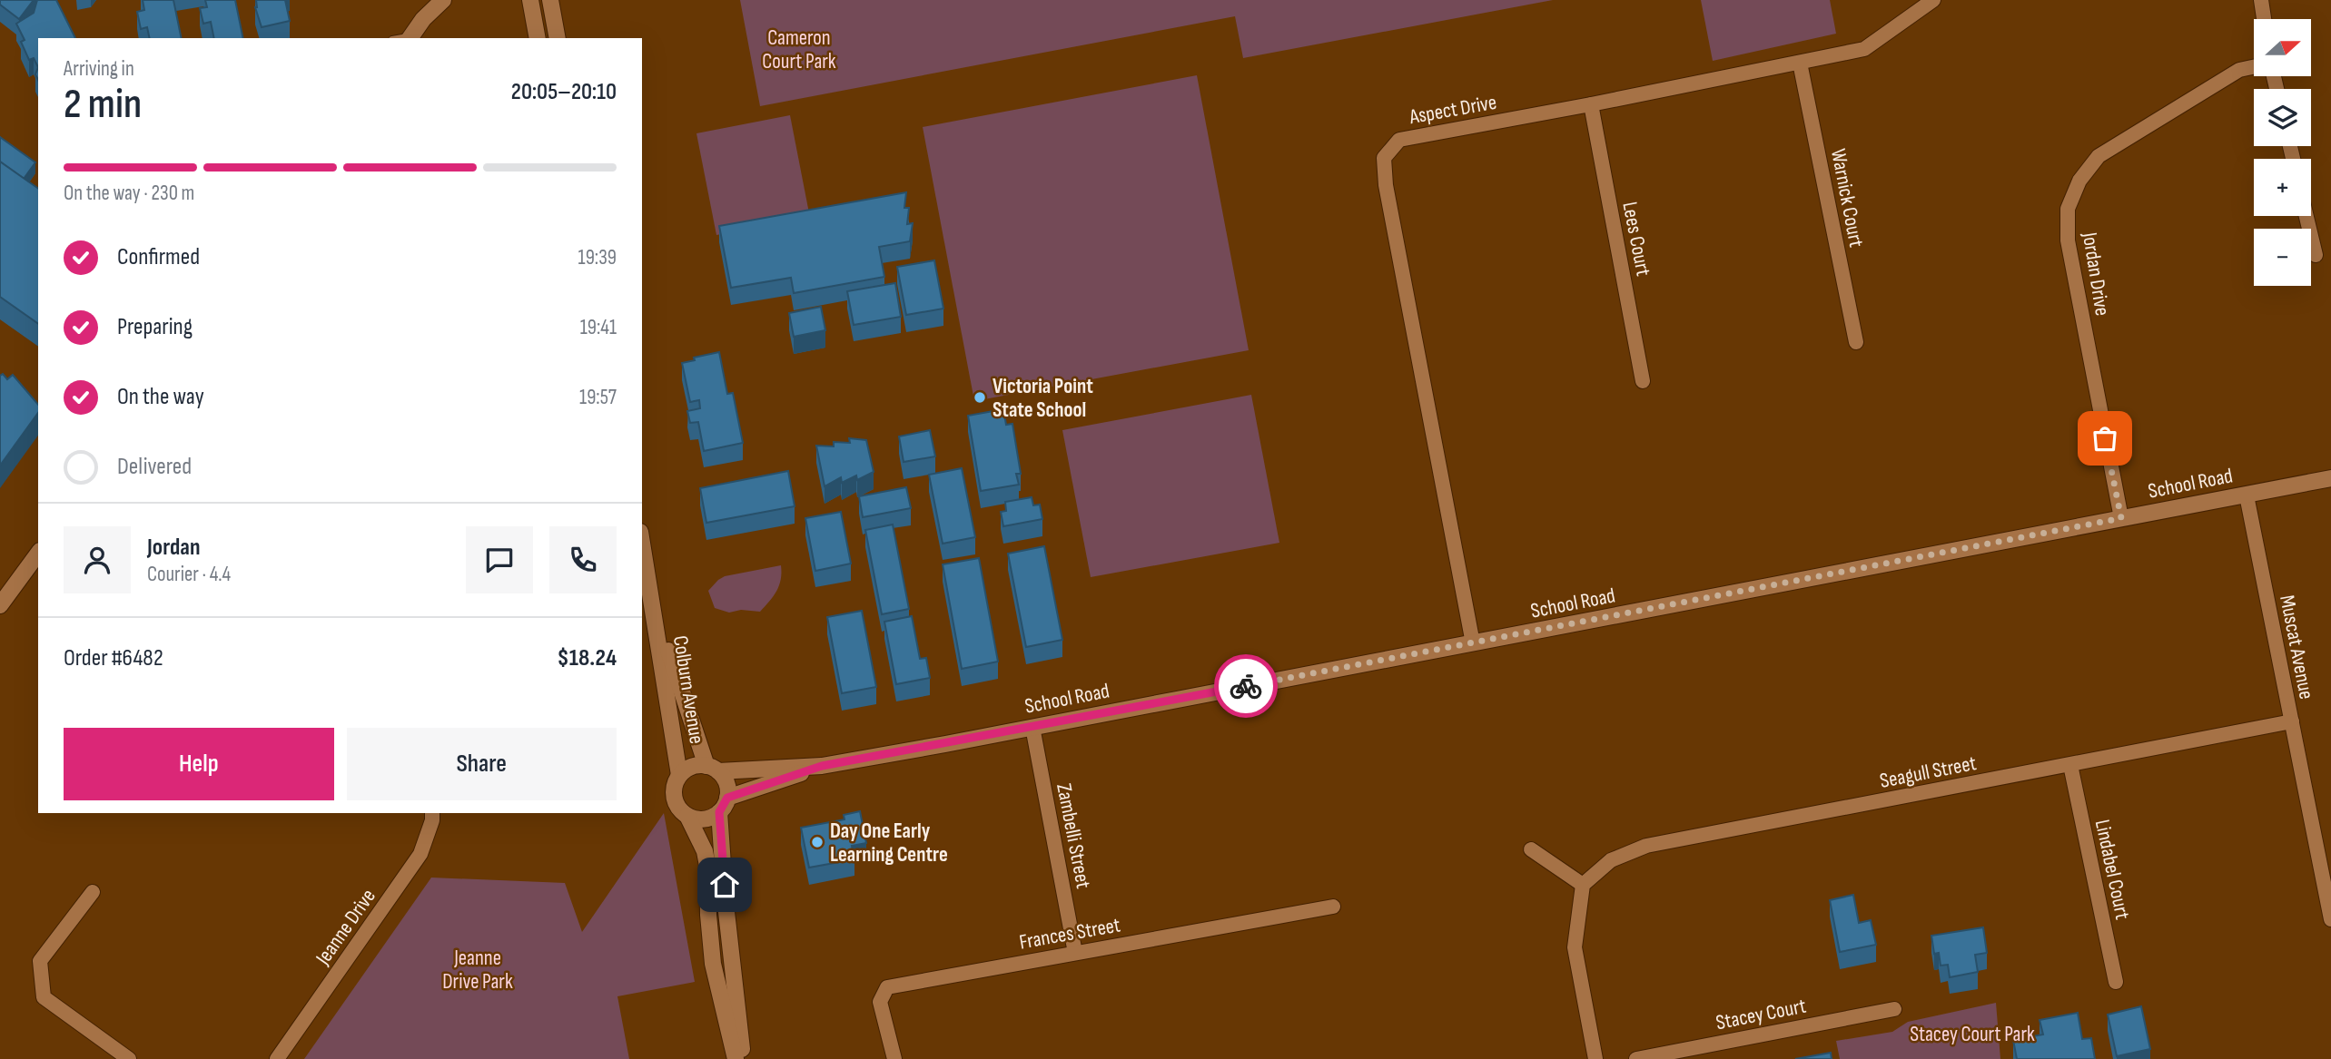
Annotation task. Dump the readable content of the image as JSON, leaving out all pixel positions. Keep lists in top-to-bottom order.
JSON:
{
  "streets": {
    "street": [
      "Aspect Drive",
      "Warnick Court",
      "Lees Court",
      "Jordan Drive",
      "School Road",
      "Muscat Avenue",
      "Colburn Avenue",
      "Seagull Street",
      "Zambelli Street",
      "Lindabel Court",
      "Jeanne Drive",
      "Frances Street",
      "Stacey Court"
    ]
  },
  "crossings": [
    ["Aspect Drive", "Warnick Court"],
    ["Aspect Drive", "Lees Court"],
    ["Aspect Drive", "School Road"],
    ["Jordan Drive", "School Road"],
    ["School Road", "Muscat Avenue"],
    ["School Road", "Colburn Avenue"],
    ["School Road", "Zambelli Street"],
    ["Muscat Avenue", "Seagull Street"],
    ["Seagull Street", "Lindabel Court"],
    ["Zambelli Street", "Frances Street"]
  ],
  "parks": ["Cameron Court Park", "Jeanne Drive Park", "Stacey Court Park"],
  "places": ["Victoria Point State School", "Day One Early Learning Centre"],
  "north": "right",
  "page": {
    "map_buttons": ["+", "−"],
    "heading": ["2 min", "Arriving in", "20:05–20:10"],
    "panel": [
      "Jordan",
      "Courier · 4.4",
      "Order #6482",
      "$18.24"
    ],
    "bar": "On the way · 230 m",
    "list": [
      ["Confirmed", "19:39"],
      ["Preparing", "19:41"],
      ["On the way", "19:57"],
      "Delivered"
    ],
    "buttons": ["Help", "Share"]
  }
}
